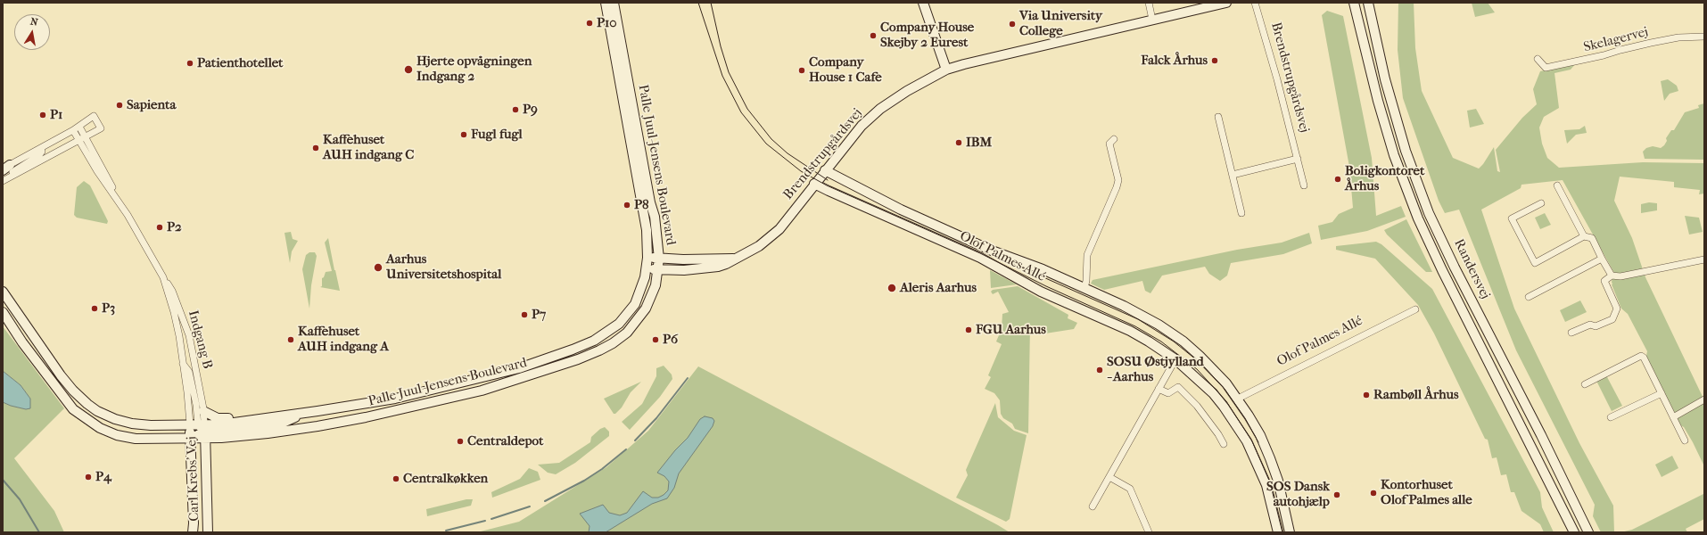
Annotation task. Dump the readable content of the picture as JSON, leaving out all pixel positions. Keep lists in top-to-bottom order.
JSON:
{
  "streets": {
    "street": [
      "Skelagervej",
      "Brendstrupgårdsvej",
      "Palle Juul-Jensens Boulevard",
      "Olof Palmes Allé",
      "Randersvej",
      "Indgang B",
      "Carl Krebs' Vej"
    ]
  },
  "crossings": [
    ["Brendstrupgårdsvej", "Palle Juul-Jensens Boulevard"],
    ["Brendstrupgårdsvej", "Olof Palmes Allé"],
    ["Palle Juul-Jensens Boulevard", "Indgang B"],
    ["Palle Juul-Jensens Boulevard", "Carl Krebs' Vej"],
    ["Indgang B", "Carl Krebs' Vej"]
  ],
  "places": [
    "P10",
    "Via University College",
    "Company House Skejby 2 Eurest",
    "Falck Århus",
    "Patienthotellet",
    "Hjerte opvågningen Indgang 2",
    "Company House 1 Cafe",
    "Sapienta",
    "P9",
    "P1",
    "Fugl fugl",
    "IBM",
    "Kaffehuset AUH indgang C",
    "Boligkontoret Århus",
    "P8",
    "P2",
    "Aarhus Universitetshospital",
    "Aleris Aarhus",
    "P3",
    "P7",
    "FGU Aarhus",
    "Kaffehuset AUH indgang A",
    "P6",
    "SOSU Østjylland - Aarhus",
    "Rambøll Århus",
    "Centraldepot",
    "P4",
    "Centralkøkken",
    "Kontorhuset Olof Palmes alle",
    "SOS Dansk autohjælp"
  ],
  "north": "top"
}
